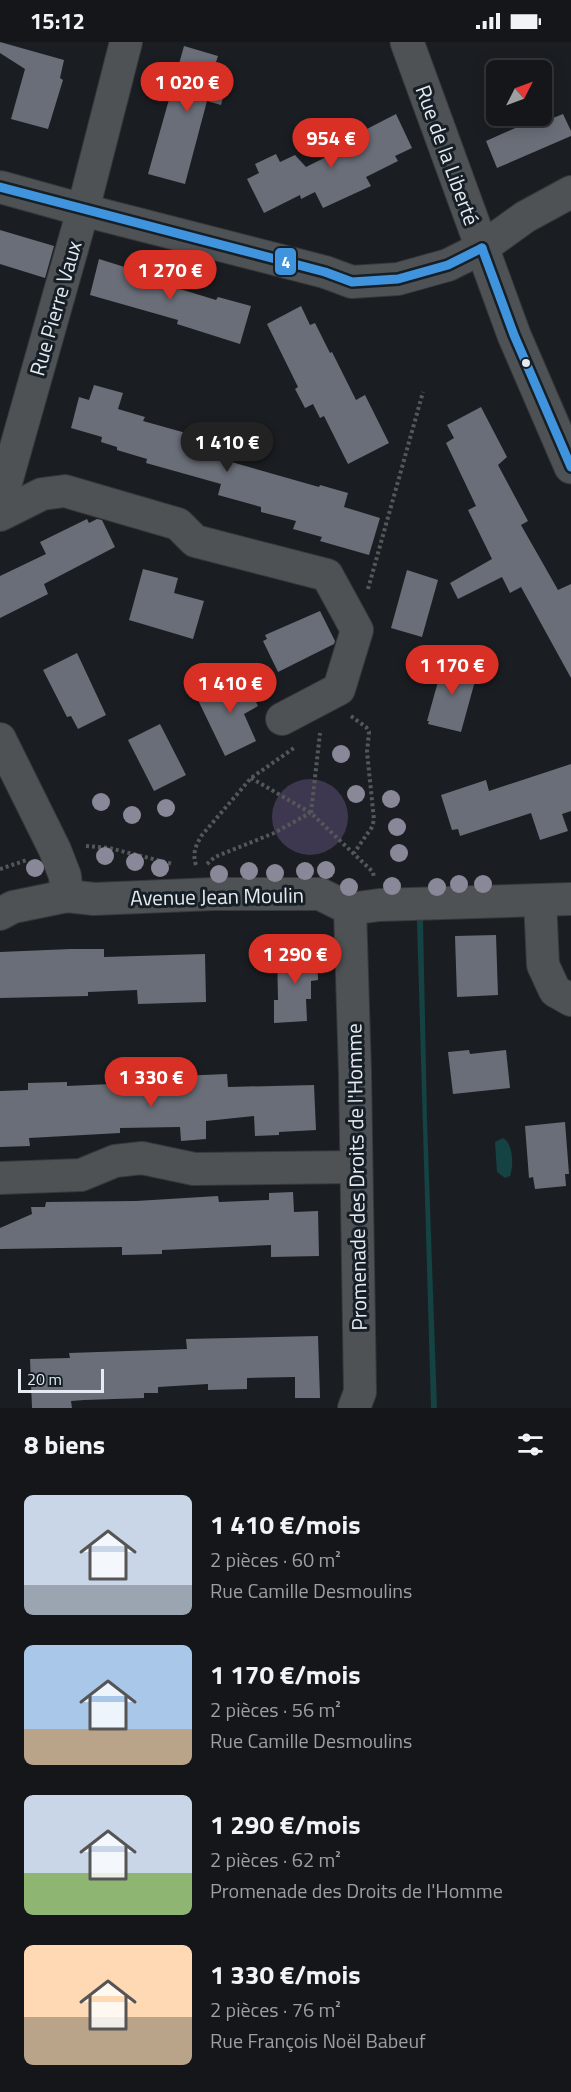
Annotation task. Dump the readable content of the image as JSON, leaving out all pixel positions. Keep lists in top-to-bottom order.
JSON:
{
  "streets": {
    "street": [
      "Rue de la Liberté",
      "Rue Pierre Vaux",
      "Avenue Jean Moulin",
      "Promenade des Droits de l'Homme"
    ]
  },
  "crossings": [
    ["Avenue Jean Moulin", "Promenade des Droits de l'Homme"]
  ],
  "lines": ["transit line 4"],
  "scale_bar": "20 m",
  "north": "top right",
  "page": {
    "status": "15:12",
    "price": [
      "1 020 €",
      "954 €",
      "1 270 €",
      "1 410 €",
      "1 170 €",
      "1 410 €",
      "1 290 €",
      "1 330 €"
    ],
    "scale": "20 m",
    "heading": "8 biens",
    "list": [
      {
        "name": "1 410 €/mois",
        "note": "2 pièces · 60 m² · Rue Camille Desmoulins"
      },
      {
        "name": "1 170 €/mois",
        "note": "2 pièces · 56 m² · Rue Camille Desmoulins"
      },
      {
        "name": "1 290 €/mois",
        "note": "2 pièces · 62 m² · Promenade des Droits de l'Homme"
      },
      {
        "name": "1 330 €/mois",
        "note": "2 pièces · 76 m² · Rue François Noël Babeuf"
      }
    ]
  }
}
